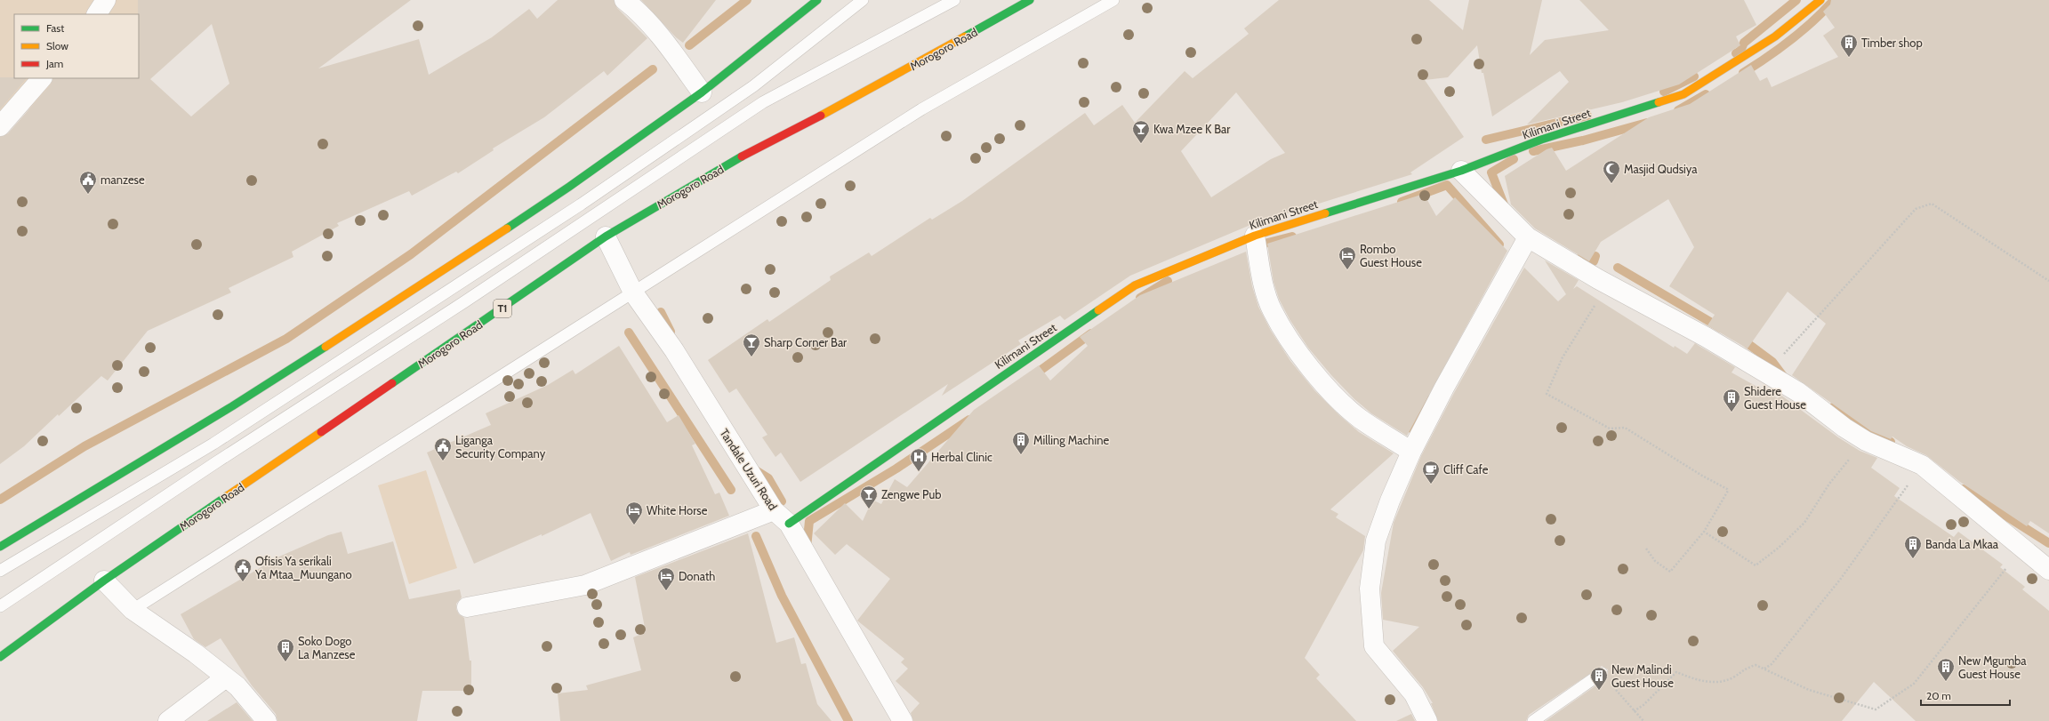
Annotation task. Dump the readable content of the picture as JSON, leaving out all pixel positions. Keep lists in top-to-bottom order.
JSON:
{
  "streets": {
    "main road": ["Morogoro Road", "Kilimani Street", "T1"],
    "street": ["Tandale Uzuri Road"]
  },
  "crossings": [
    ["Morogoro Road", "Tandale Uzuri Road"],
    ["Kilimani Street", "Tandale Uzuri Road"]
  ],
  "places": {
    "building": [
      "Timber shop",
      "Shidere Guest House",
      "Milling Machine",
      "Banda La Mkaa",
      "Soko Dogo La Manzese",
      "New Mgumba Guest House",
      "New Malindi Guest House"
    ],
    "bar": ["Kwa Mzee K Bar", "Sharp Corner Bar", "Zengwe Pub"],
    "mosque": ["Masjid Qudsiya"],
    "public building": ["manzese", "Liganga Security Company", "Ofisis Ya serikali Ya Mtaa_Muungano"],
    "hotel": ["Rombo Guest House", "White Horse", "Donath"],
    "hospital": ["Herbal Clinic"],
    "cafe": ["Cliff Cafe"]
  },
  "legend": ["Fast", "Slow", "Jam"],
  "scale_bar": "20 m"
}
